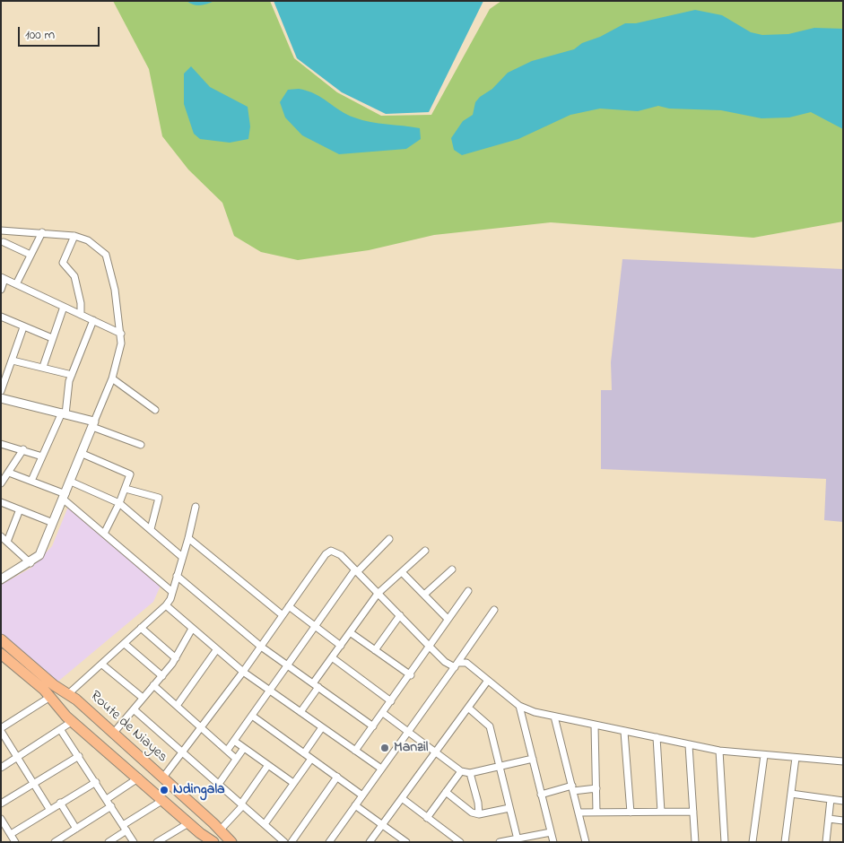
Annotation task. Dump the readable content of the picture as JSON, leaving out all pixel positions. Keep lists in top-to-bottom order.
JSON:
{
  "streets": {
    "main road": ["Route de Niayes"]
  },
  "places": ["Manzil", "Ndingala"],
  "scale_bar": "100 m"
}
